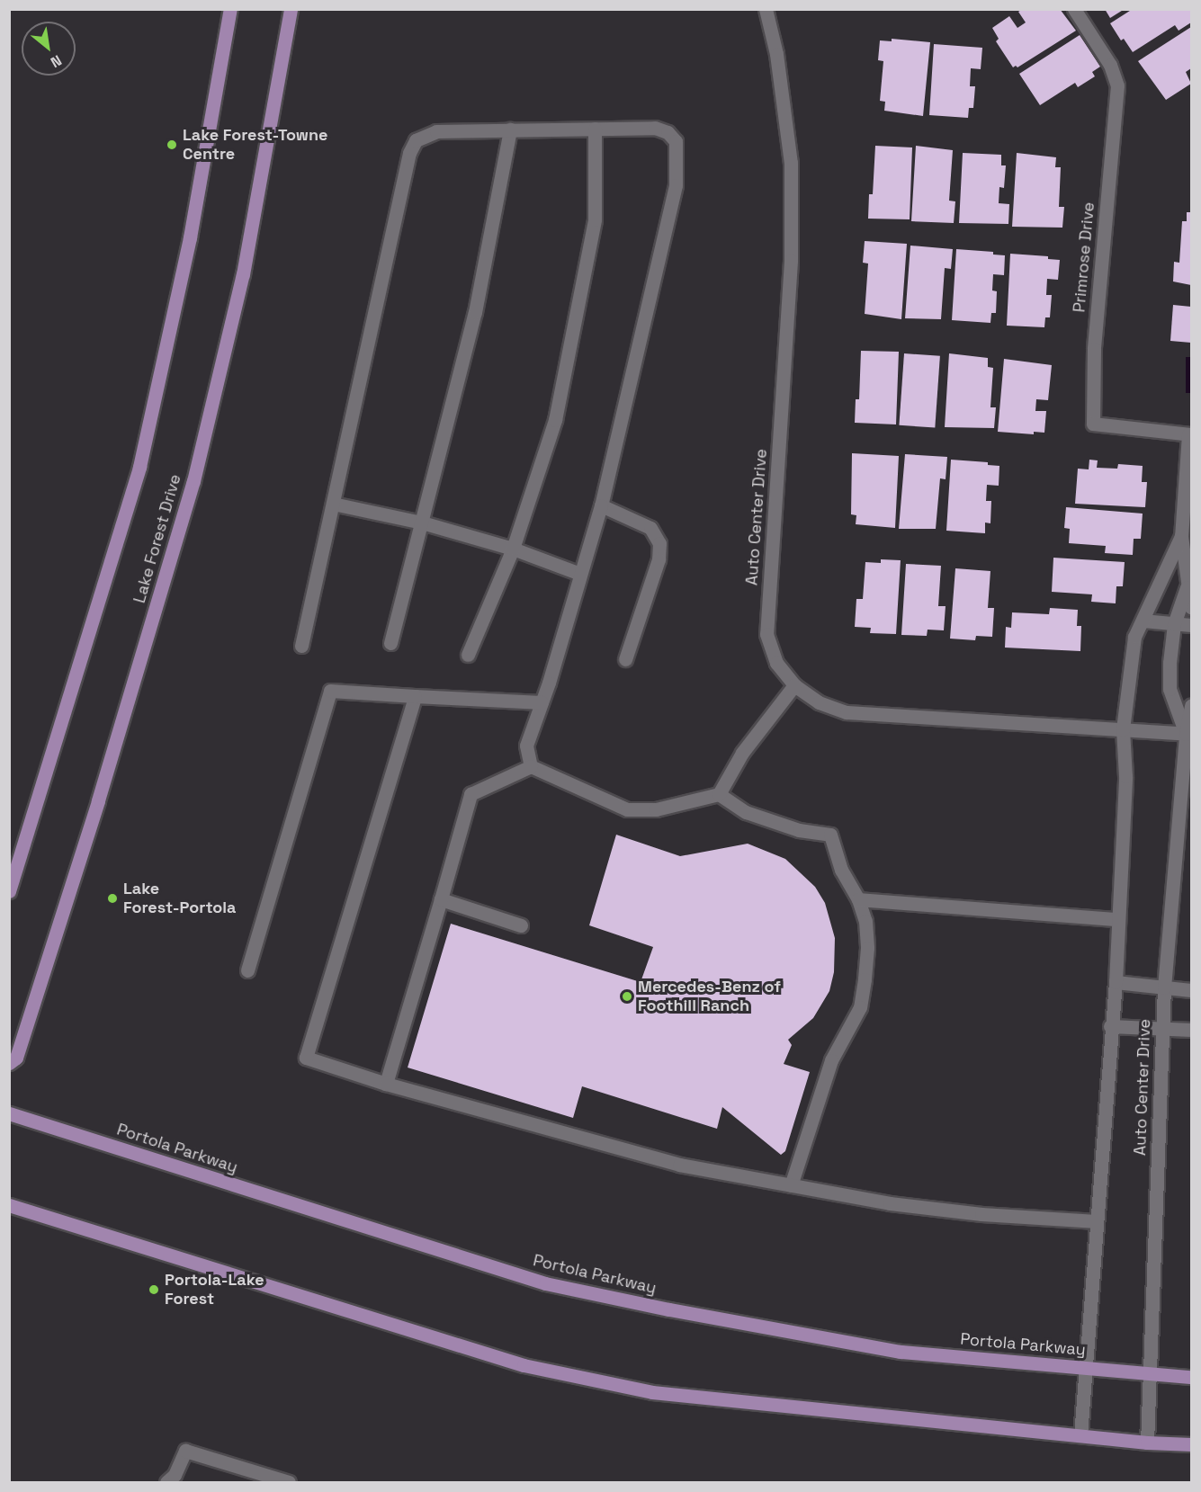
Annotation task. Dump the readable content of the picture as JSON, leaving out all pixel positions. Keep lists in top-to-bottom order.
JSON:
{
  "streets": {
    "main road": ["Lake Forest Drive", "Portola Parkway"],
    "street": ["Primrose Drive", "Auto Center Drive"]
  },
  "crossings": [
    ["Primrose Drive", "Auto Center Drive"],
    ["Auto Center Drive", "Portola Parkway"]
  ],
  "places": [
    "Lake Forest-Towne Centre",
    "Lake Forest-Portola",
    "Mercedes-Benz of Foothill Ranch",
    "Portola-Lake Forest"
  ],
  "north": "bottom right"
}
